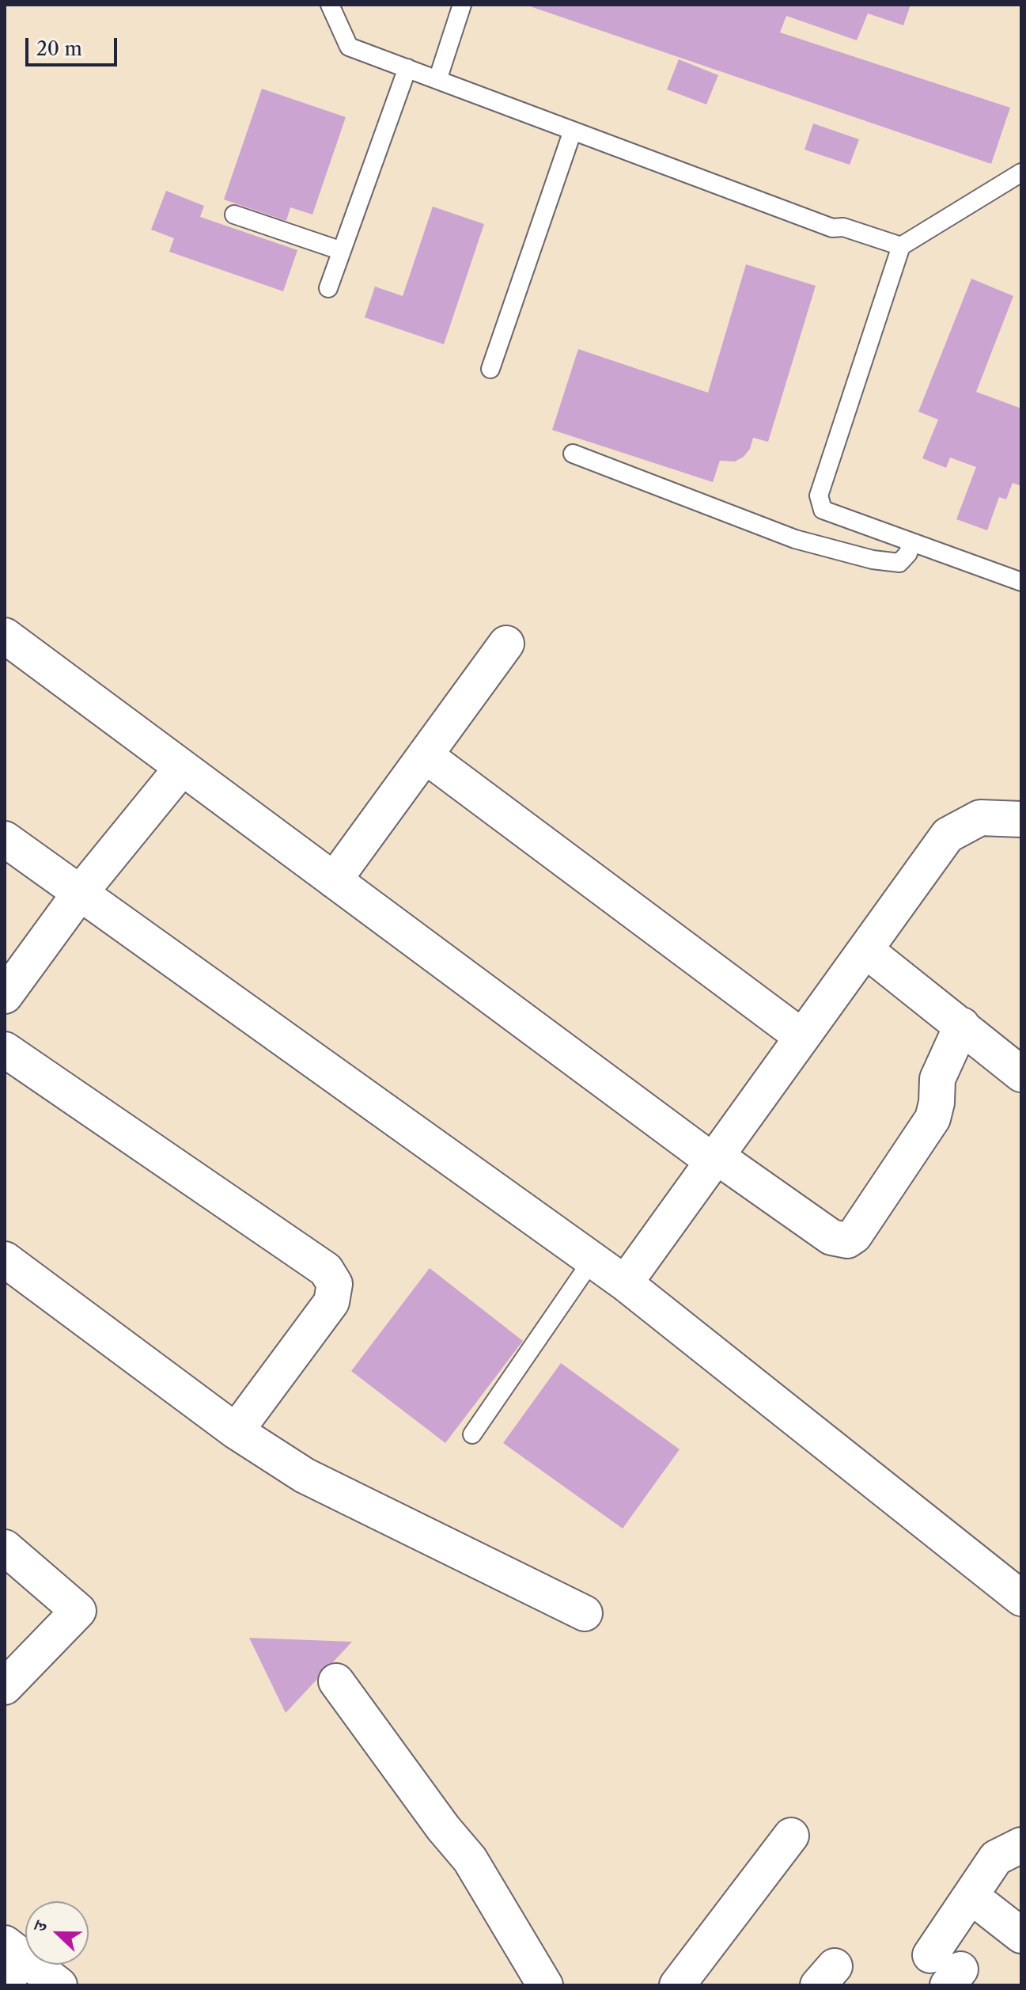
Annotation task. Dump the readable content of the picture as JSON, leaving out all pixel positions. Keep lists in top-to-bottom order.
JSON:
{
  "scale_bar": "20 m",
  "north": "left"
}
